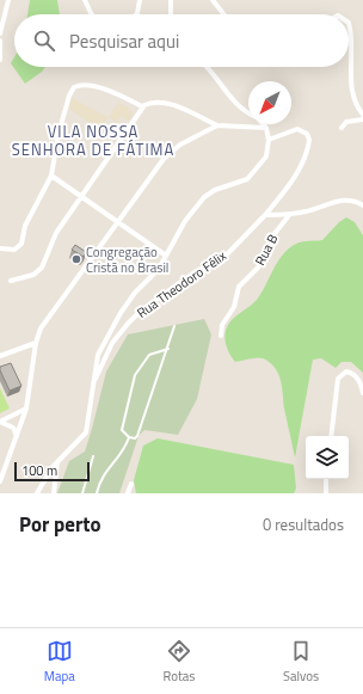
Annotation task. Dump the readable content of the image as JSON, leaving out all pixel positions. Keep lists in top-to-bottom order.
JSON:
{
  "streets": {
    "street": ["Rua B", "Rua Theodoro Félix"]
  },
  "districts": ["VILA NOSSA SENHORA DE FÁTIMA"],
  "places": ["Congregação Cristã no Brasil"],
  "scale_bar": "100 m",
  "north": "bottom left",
  "page": {
    "search": "Pesquisar aqui",
    "scale": "100 m",
    "heading": ["Por perto", "0 resultados"],
    "nav": ["Mapa", "Rotas", "Salvos"]
  }
}
